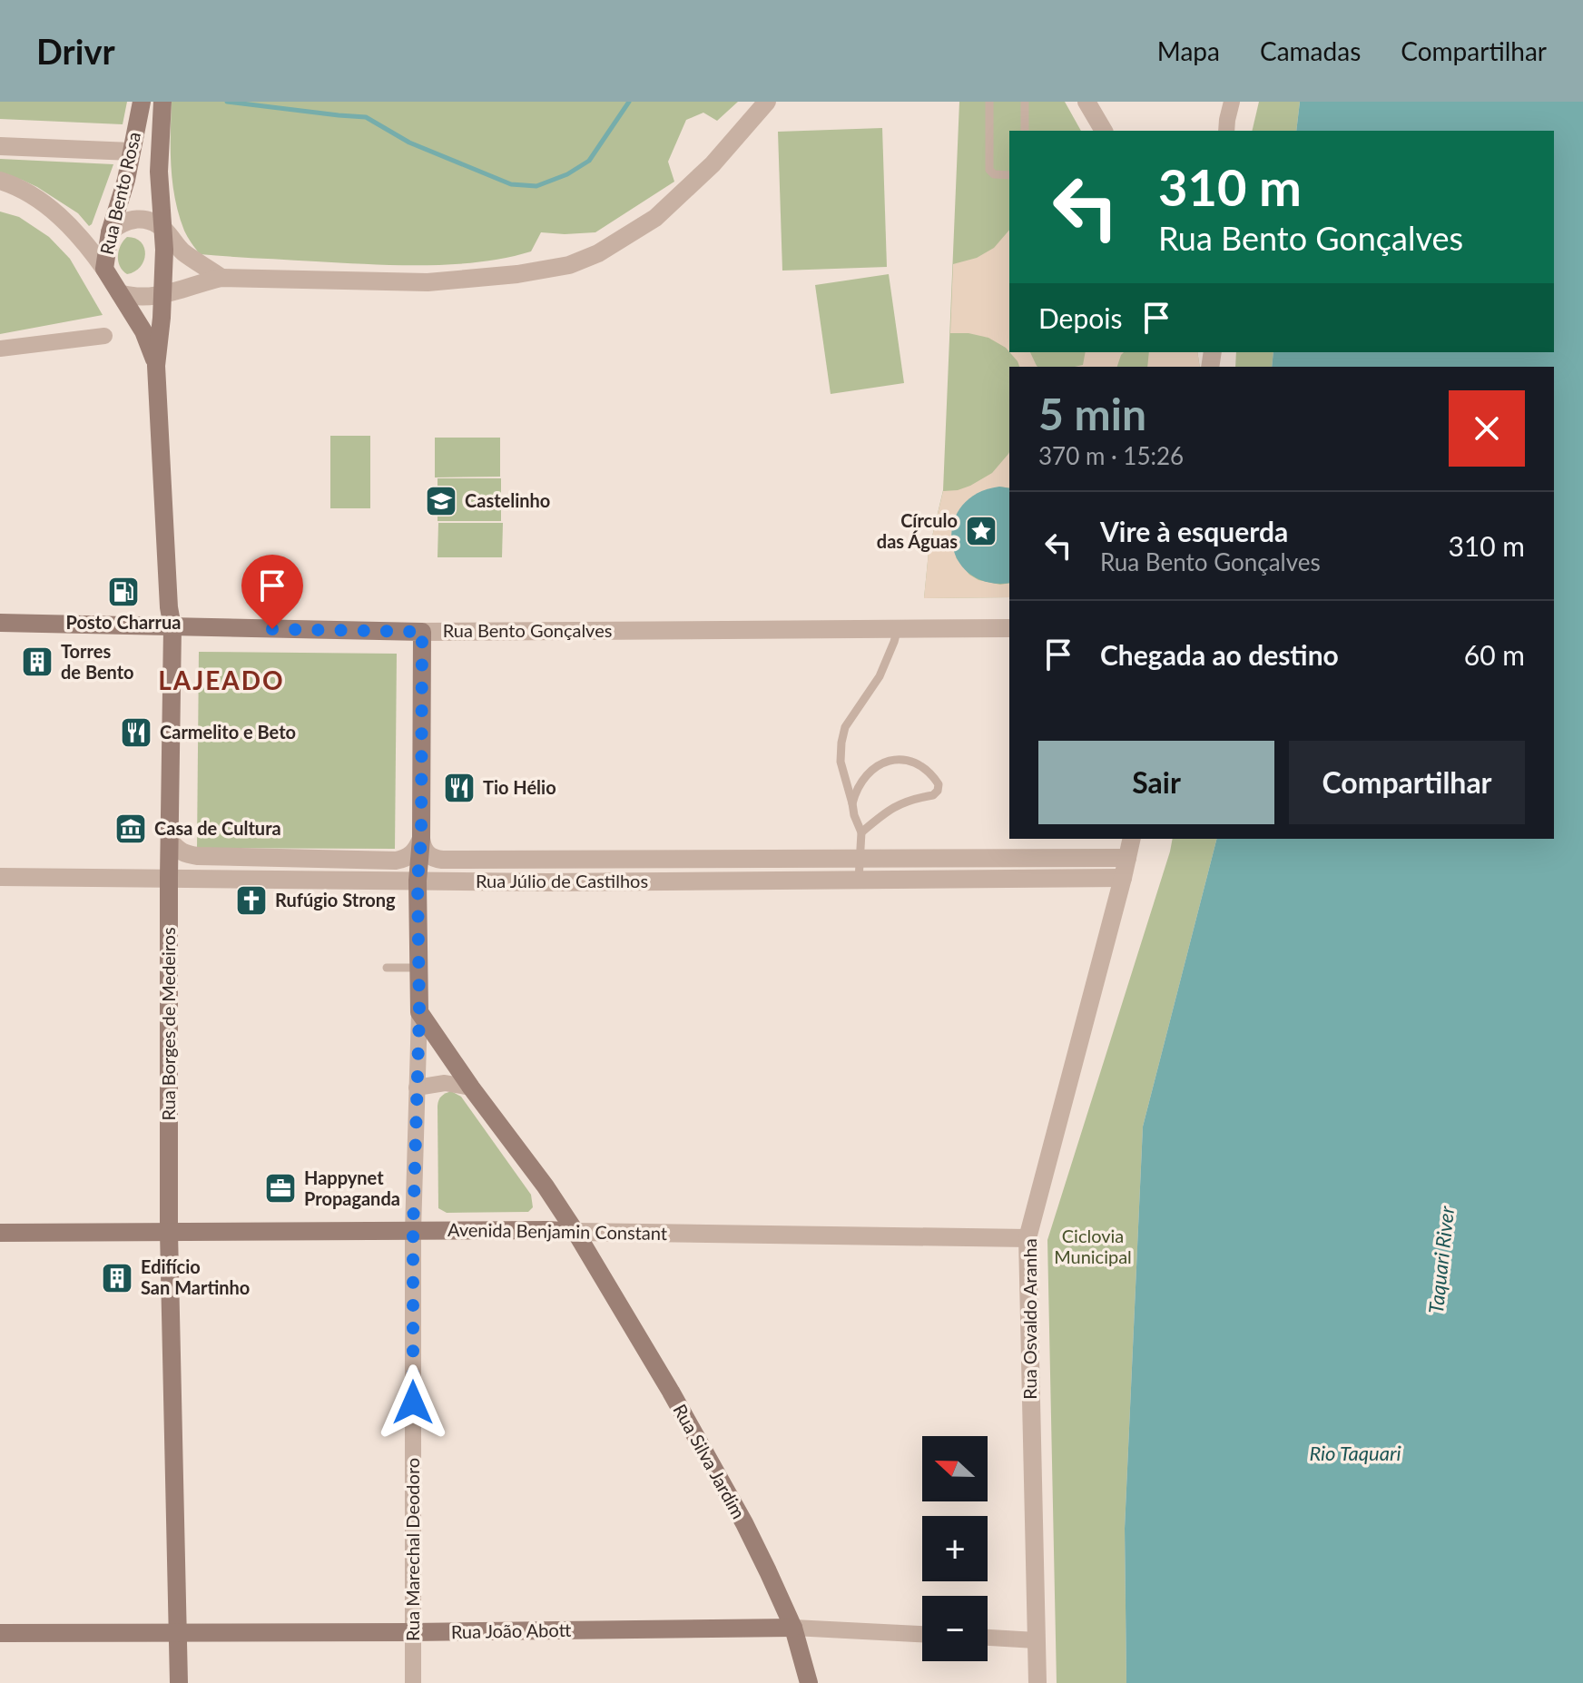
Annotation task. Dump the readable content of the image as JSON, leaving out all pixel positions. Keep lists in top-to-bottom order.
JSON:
{
  "streets": {
    "main road": [
      "Rua Bento Rosa",
      "Rua Bento Gonçalves",
      "Rua Borges de Medeiros",
      "Avenida Benjamin Constant",
      "Rua Silva Jardim",
      "Rua Marechal Deodoro",
      "Rua João Abott"
    ],
    "street": ["Rua Júlio de Castilhos", "Rua Osvaldo Aranha"]
  },
  "crossings": [
    ["Rua Bento Rosa", "Rua Borges de Medeiros"],
    ["Rua Bento Gonçalves", "Rua Borges de Medeiros"],
    ["Rua Bento Gonçalves", "Rua Marechal Deodoro"],
    ["Rua Júlio de Castilhos", "Rua Borges de Medeiros"],
    ["Rua Júlio de Castilhos", "Rua Osvaldo Aranha"],
    ["Rua Júlio de Castilhos", "Rua Marechal Deodoro"],
    ["Rua Borges de Medeiros", "Avenida Benjamin Constant"],
    ["Rua Borges de Medeiros", "Rua João Abott"],
    ["Avenida Benjamin Constant", "Rua Osvaldo Aranha"],
    ["Avenida Benjamin Constant", "Rua Silva Jardim"],
    ["Avenida Benjamin Constant", "Rua Marechal Deodoro"],
    ["Rua Silva Jardim", "Rua Marechal Deodoro"],
    ["Rua Silva Jardim", "Rua João Abott"],
    ["Rua Marechal Deodoro", "Rua João Abott"]
  ],
  "districts": ["LAJEADO"],
  "water": ["Taquari River", "Rio Taquari"],
  "parks": ["Ciclovia Municipal"],
  "places": {
    "school or university": ["Castelinho"],
    "place": ["Círculo das Águas"],
    "fuel station": ["Posto Charrua"],
    "building": ["Torres de Bento", "Edifício San Martinho"],
    "restaurant": ["Carmelito e Beto", "Tio Hélio"],
    "museum": ["Casa de Cultura"],
    "church": ["Rufúgio Strong"],
    "office": ["Happynet Propaganda"]
  },
  "north": "left",
  "page": {
    "header": "Drivr",
    "nav": ["Mapa", "Camadas", "Compartilhar"],
    "turn": ["310 m", "Rua Bento Gonçalves"],
    "then": "Depois",
    "heading": ["5 min", "370 m · 15:26"],
    "list": [
      {
        "name": "Vire à esquerda",
        "note": "Rua Bento Gonçalves",
        "value": "310 m"
      },
      {
        "name": "Chegada ao destino",
        "value": "60 m"
      }
    ],
    "buttons": ["Sair", "Compartilhar"],
    "map_buttons": ["+", "−"]
  }
}
